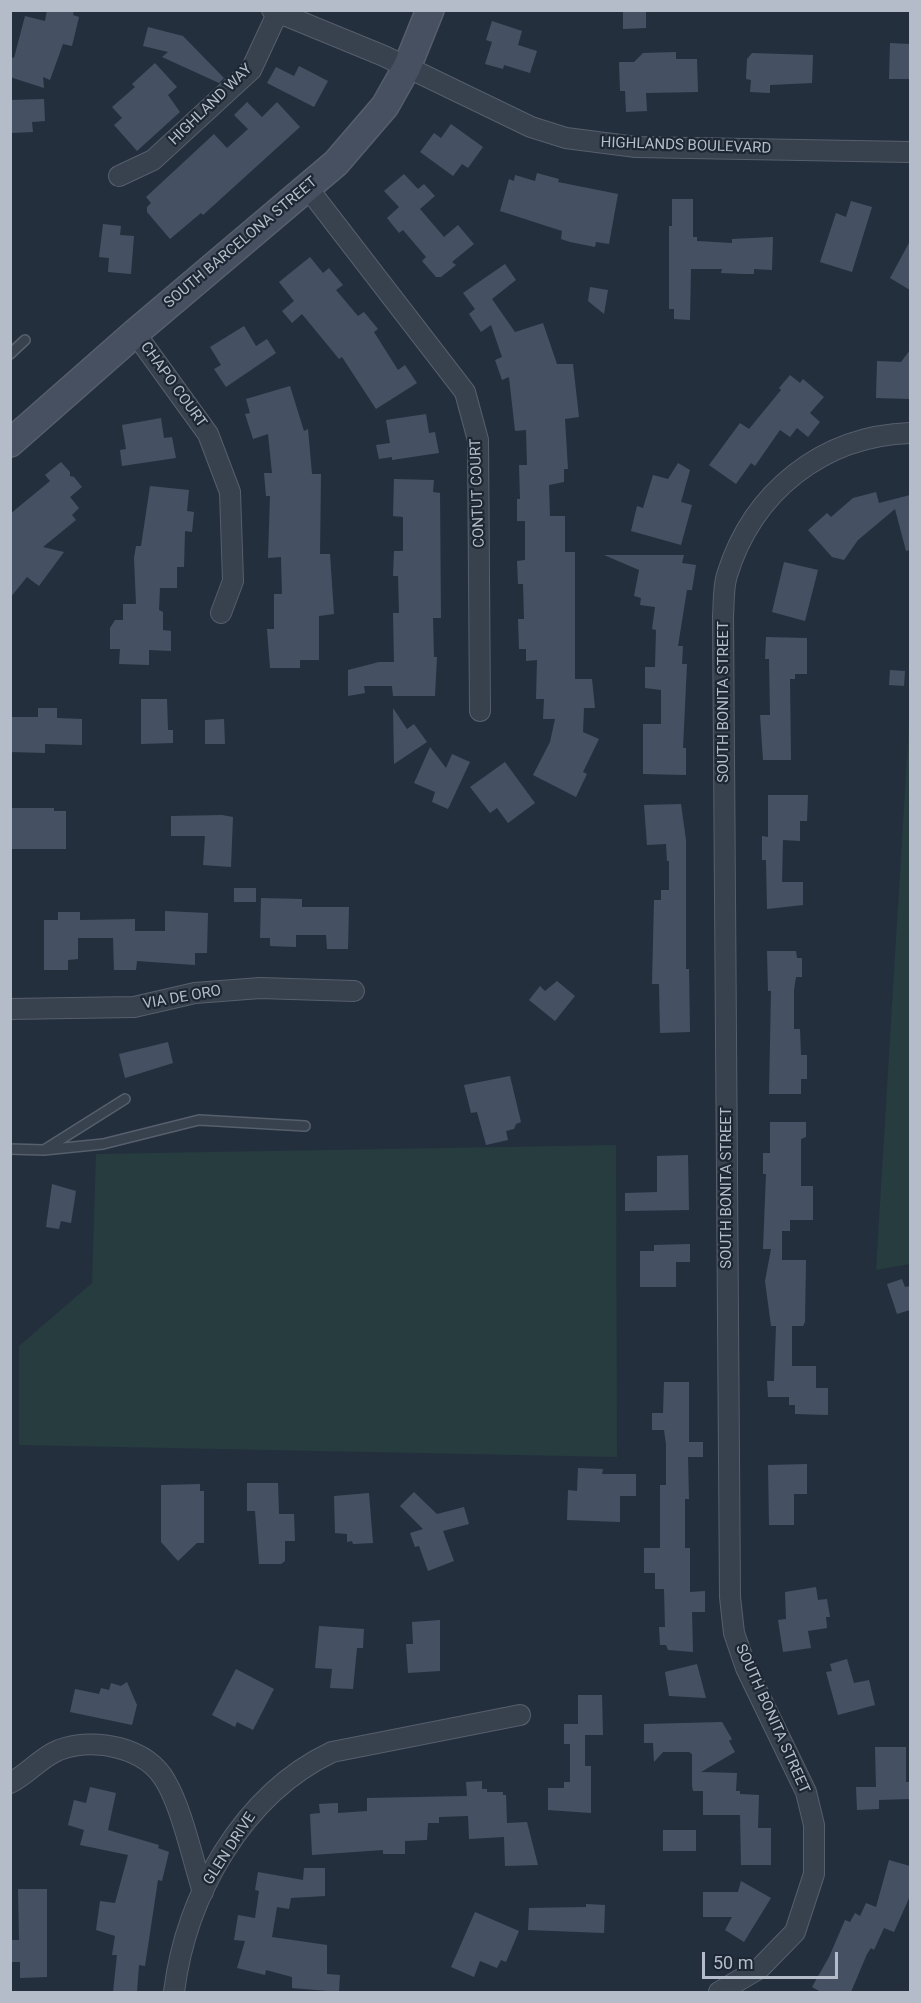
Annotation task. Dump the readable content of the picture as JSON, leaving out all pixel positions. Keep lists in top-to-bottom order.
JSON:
{
  "streets": {
    "main road": ["SOUTH BARCELONA STREET"],
    "street": [
      "HIGHLAND WAY",
      "HIGHLANDS BOULEVARD",
      "CHAPO COURT",
      "CONTUT COURT",
      "SOUTH BONITA STREET",
      "VIA DE ORO",
      "GLEN DRIVE"
    ]
  },
  "crossings": [
    ["HIGHLAND WAY", "HIGHLANDS BOULEVARD"],
    ["HIGHLANDS BOULEVARD", "SOUTH BARCELONA STREET"],
    ["SOUTH BARCELONA STREET", "CHAPO COURT"],
    ["SOUTH BARCELONA STREET", "CONTUT COURT"]
  ],
  "scale_bar": "50 m"
}
